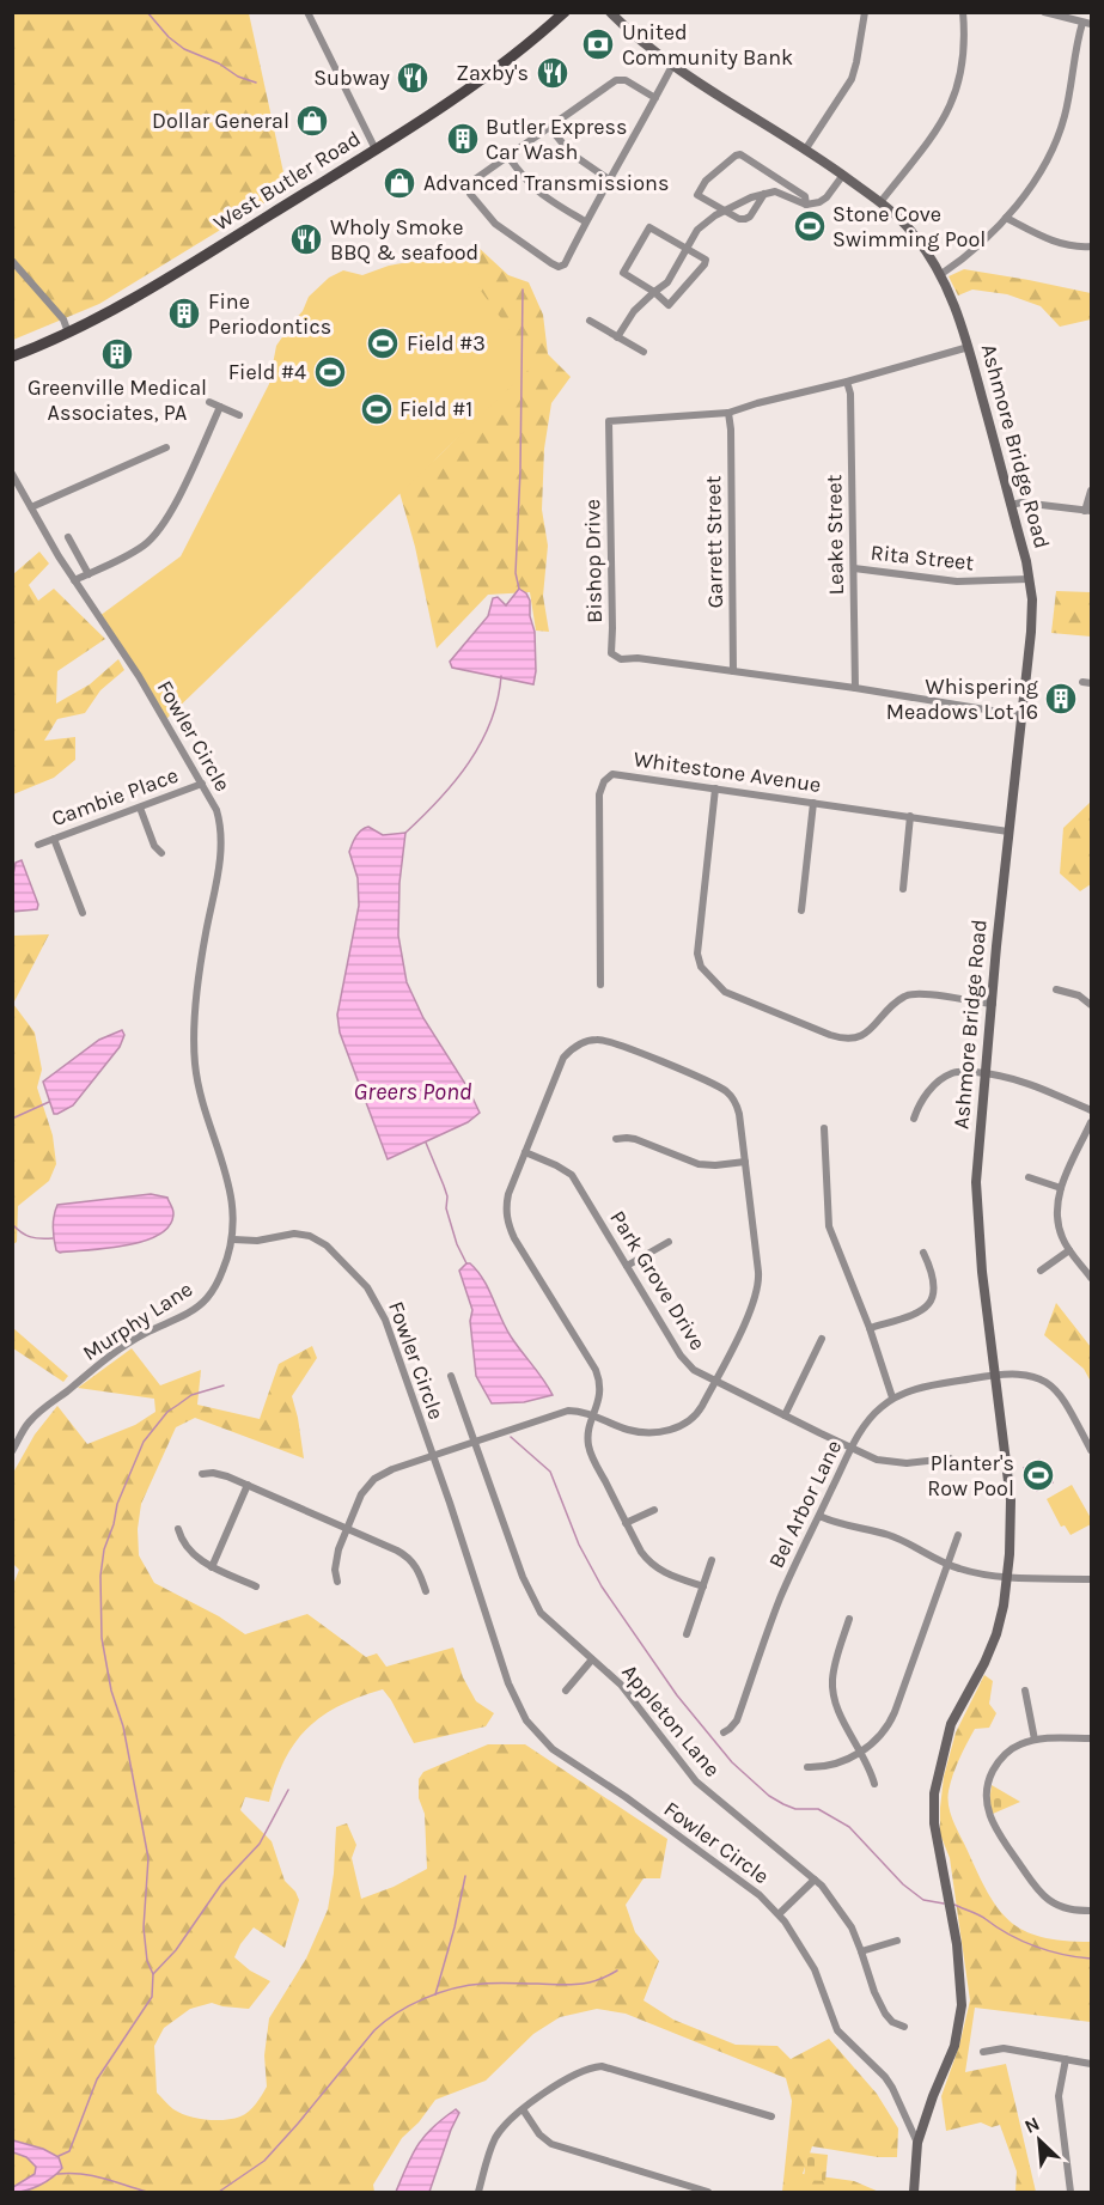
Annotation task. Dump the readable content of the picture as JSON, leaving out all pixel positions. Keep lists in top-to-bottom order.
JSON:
{
  "streets": {
    "main road": ["West Butler Road", "Ashmore Bridge Road"],
    "street": [
      "Leake Street",
      "Garrett Street",
      "Rita Street",
      "Bishop Drive",
      "Fowler Circle",
      "Whitestone Avenue",
      "Cambie Place",
      "Park Grove Drive",
      "Murphy Lane",
      "Bel Arbor Lane",
      "Appleton Lane"
    ]
  },
  "crossings": [
    ["Ashmore Bridge Road", "Rita Street"],
    ["Ashmore Bridge Road", "Bishop Drive"],
    ["Ashmore Bridge Road", "Fowler Circle"],
    ["Ashmore Bridge Road", "Whitestone Avenue"],
    ["Ashmore Bridge Road", "Bel Arbor Lane"],
    ["Leake Street", "Rita Street"],
    ["Leake Street", "Bishop Drive"],
    ["Garrett Street", "Bishop Drive"],
    ["Fowler Circle", "Cambie Place"],
    ["Fowler Circle", "Murphy Lane"],
    ["Park Grove Drive", "Bel Arbor Lane"]
  ],
  "water": ["Greers Pond"],
  "places": {
    "bank": ["United Community Bank"],
    "restaurant": ["Zaxby's", "Subway", "Wholy Smoke BBQ & seafood"],
    "shop": ["Dollar General", "Advanced Transmissions"],
    "building": [
      "Butler Express Car Wash",
      "Fine Periodontics",
      "Greenville Medical Associates, PA",
      "Whispering Meadows Lot 16"
    ],
    "sports": [
      "Stone Cove Swimming Pool",
      "Field #3",
      "Field #4",
      "Field #1",
      "Planter's Row Pool"
    ]
  },
  "north": "top left"
}
